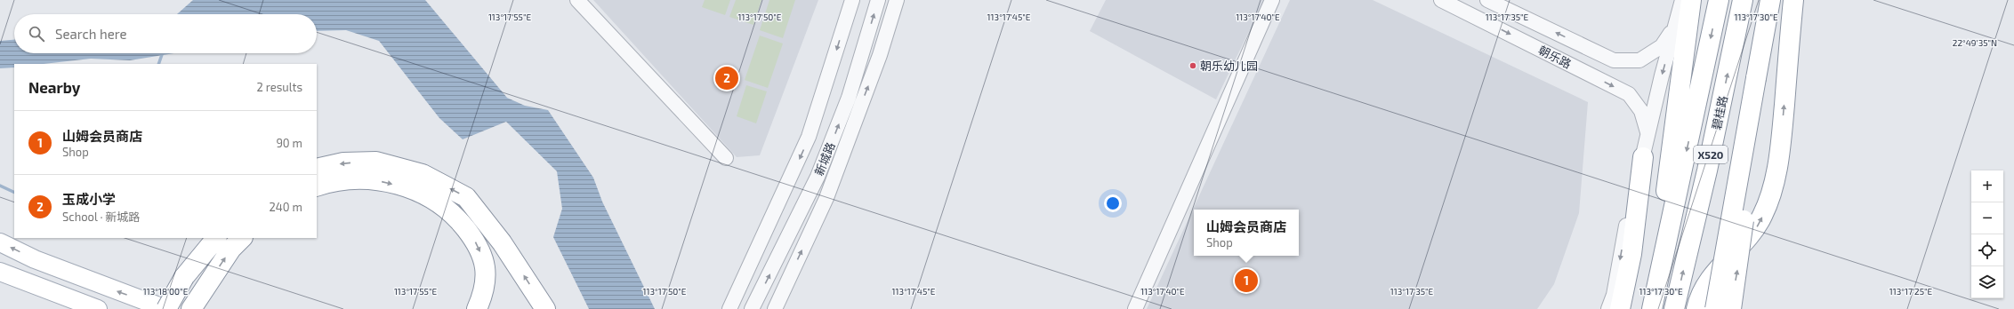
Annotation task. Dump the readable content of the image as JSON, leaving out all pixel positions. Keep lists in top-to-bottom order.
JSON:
{
  "streets": {
    "highway": ["碧桂路", "X520"],
    "street": ["朝乐路", "新城路"]
  },
  "places": ["朝乐幼儿园"],
  "page": {
    "search": "Search here",
    "heading": ["Nearby", "2 results"],
    "pins": ["2", "1"],
    "list": [
      {
        "mark": "1",
        "name": "山姆会员商店",
        "note": "Shop",
        "value": "90 m"
      },
      {
        "mark": "2",
        "name": "玉成小学",
        "note": "School · 新城路",
        "value": "240 m"
      }
    ],
    "map_buttons": ["+", "−"],
    "popup": ["山姆会员商店", "Shop"]
  },
  "coordinates": [
    "113°17'55\"E",
    "113°17'50\"E",
    "113°17'45\"E",
    "113°17'40\"E",
    "113°17'35\"E",
    "113°17'30\"E",
    "22°49'35\"N",
    "113°18'00\"E",
    "113°17'25\"E"
  ]
}
